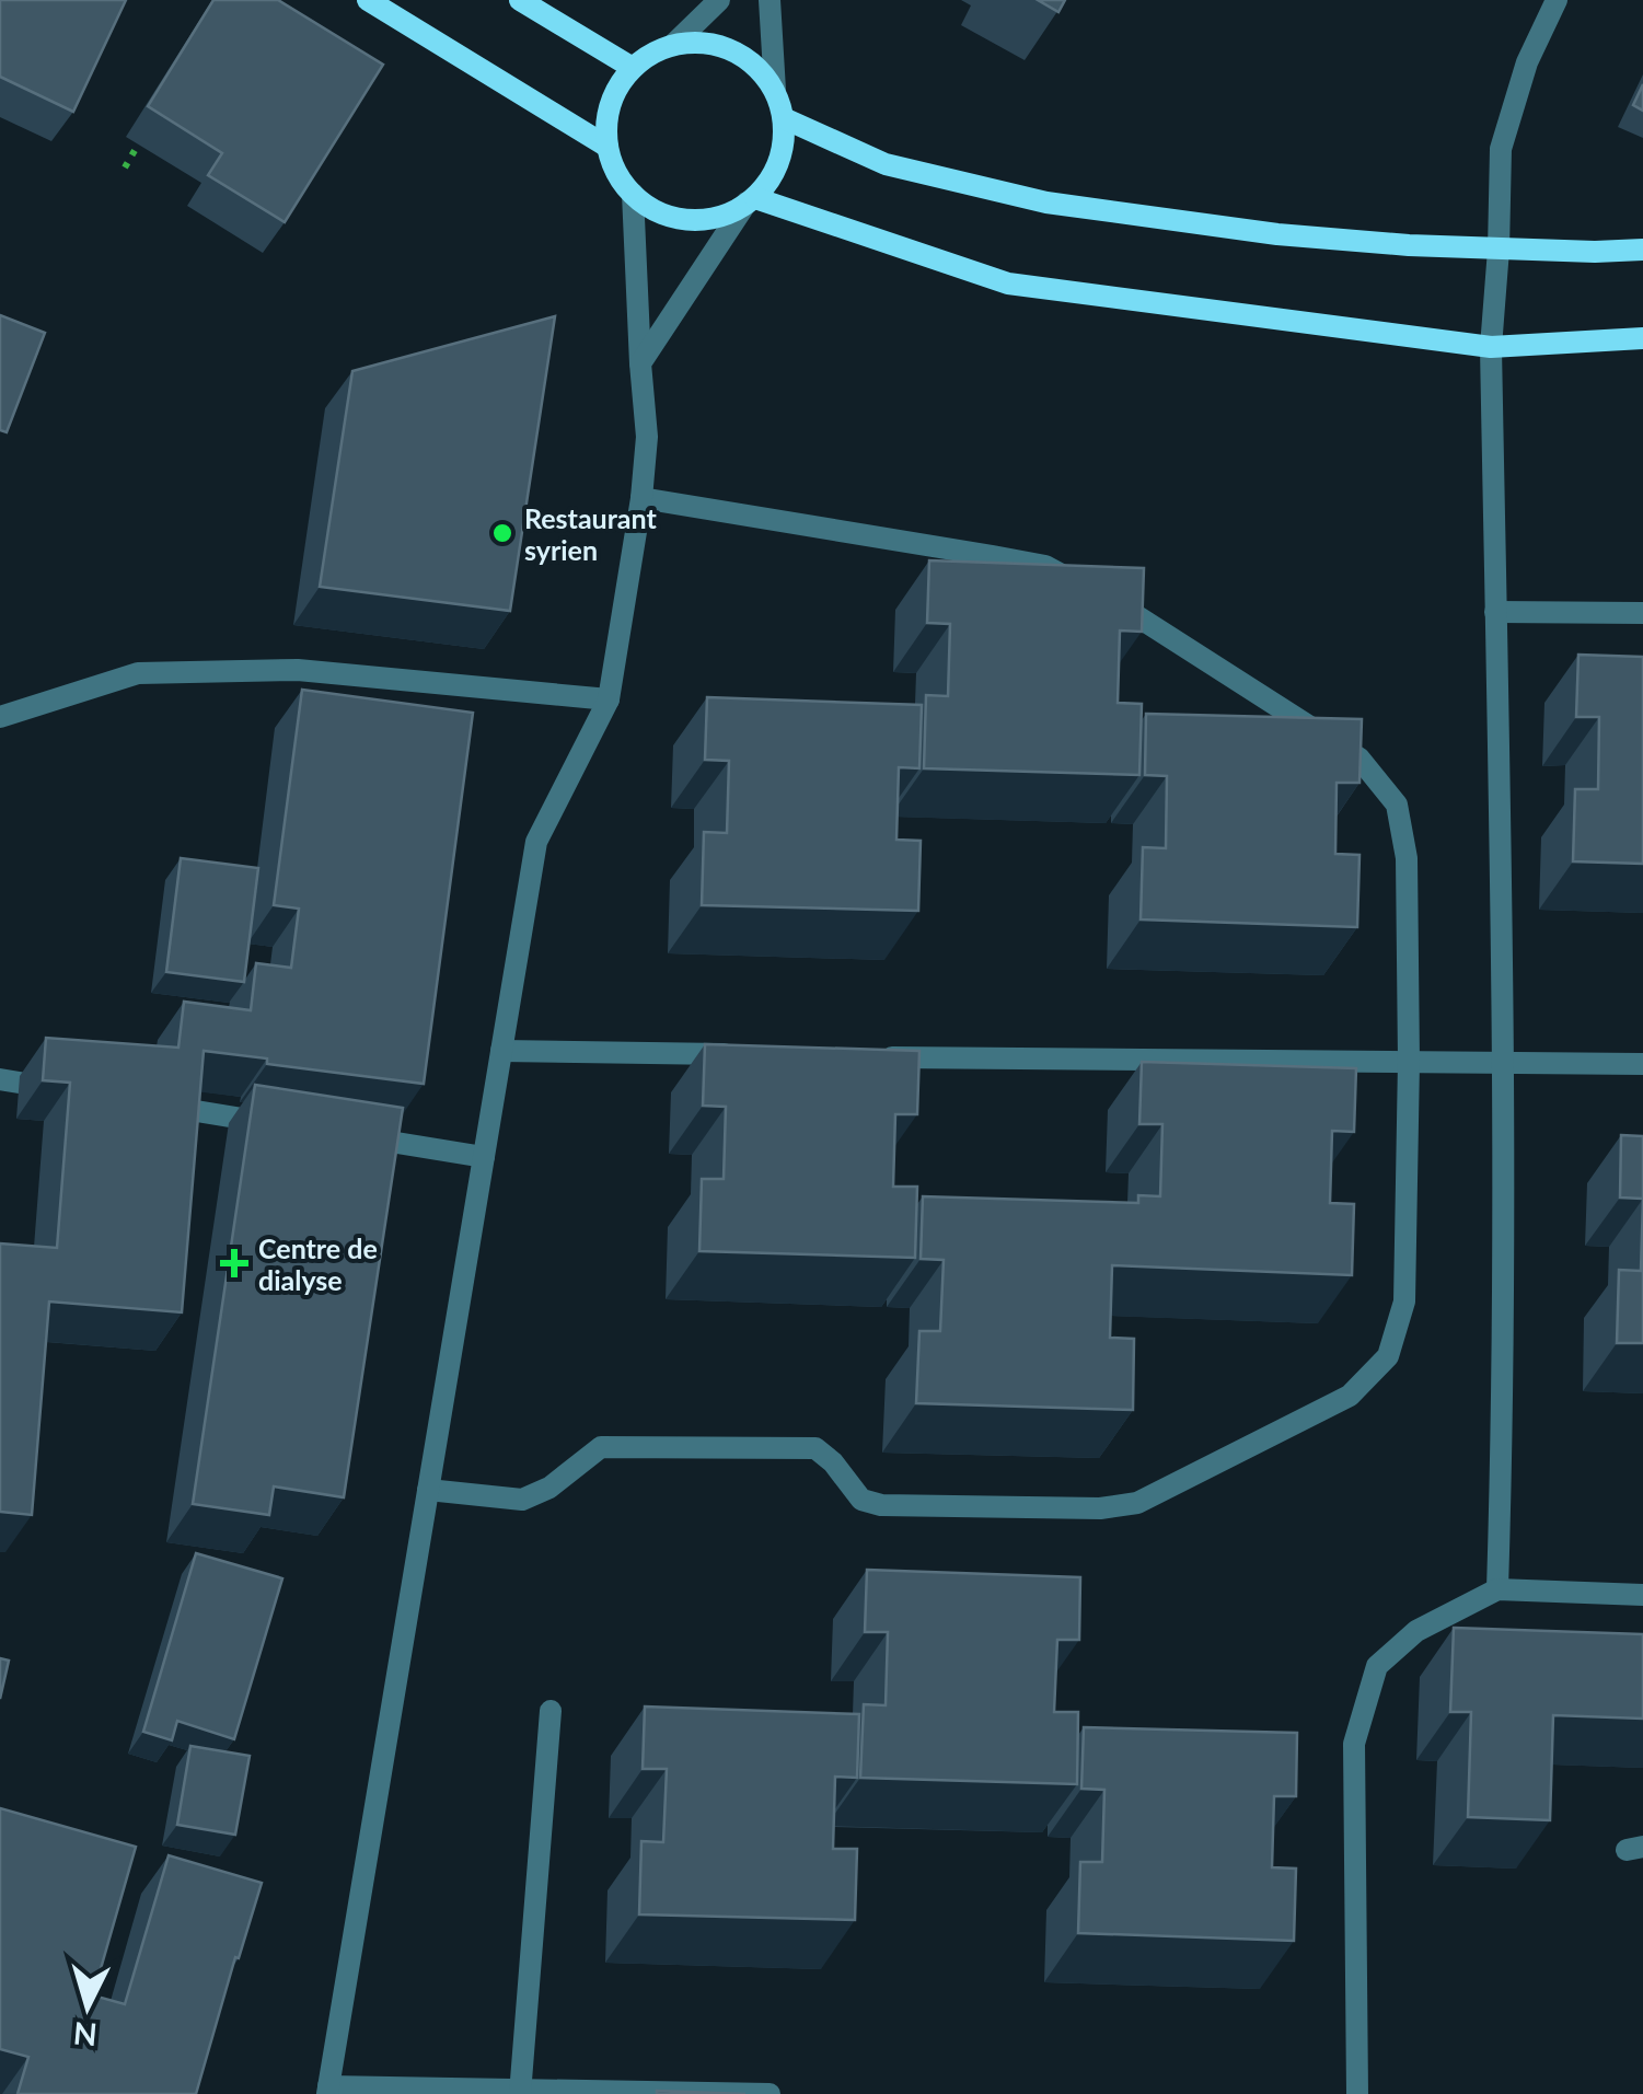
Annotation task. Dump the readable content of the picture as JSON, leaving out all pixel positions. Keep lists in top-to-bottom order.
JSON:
{
  "places": {
    "other": ["Restaurant syrien"],
    "health": ["Centre de dialyse"]
  },
  "north": "bottom"
}
